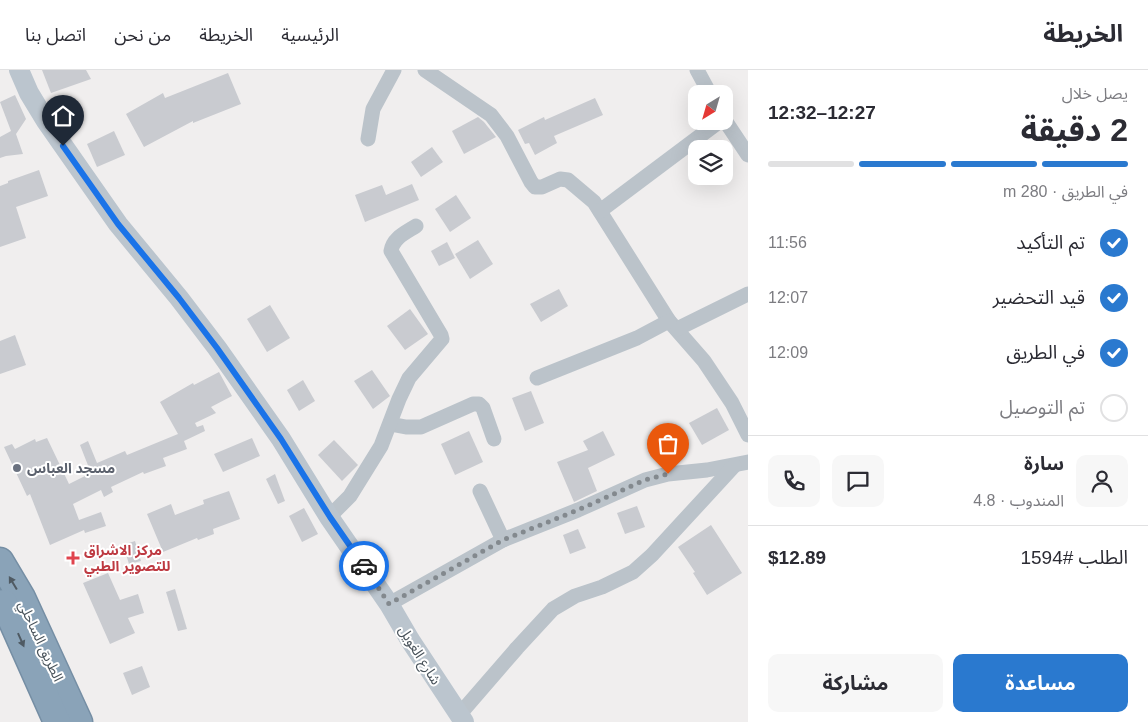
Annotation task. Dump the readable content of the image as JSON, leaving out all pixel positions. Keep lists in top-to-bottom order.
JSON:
{
  "streets": {
    "highway": ["الطريق الساحلي"],
    "street": ["شارع الغويل"]
  },
  "places": {
    "other": ["مسجد العباس"],
    "health": ["مركز الاشراق للتصوير الطبي"]
  },
  "north": "bottom left",
  "page": {
    "header": "الخريطة",
    "nav": [
      "الرئيسية",
      "الخريطة",
      "من نحن",
      "اتصل بنا"
    ],
    "heading": ["2 دقيقة", "يصل خلال", "12:27–12:32"],
    "panel": [
      "سارة",
      "المندوب · 4.8",
      "الطلب #1594",
      "$12.89"
    ],
    "bar": "في الطريق · 280 m",
    "list": [
      ["تم التأكيد", "11:56"],
      ["قيد التحضير", "12:07"],
      ["في الطريق", "12:09"],
      "تم التوصيل"
    ],
    "buttons": ["مساعدة", "مشاركة"]
  }
}
